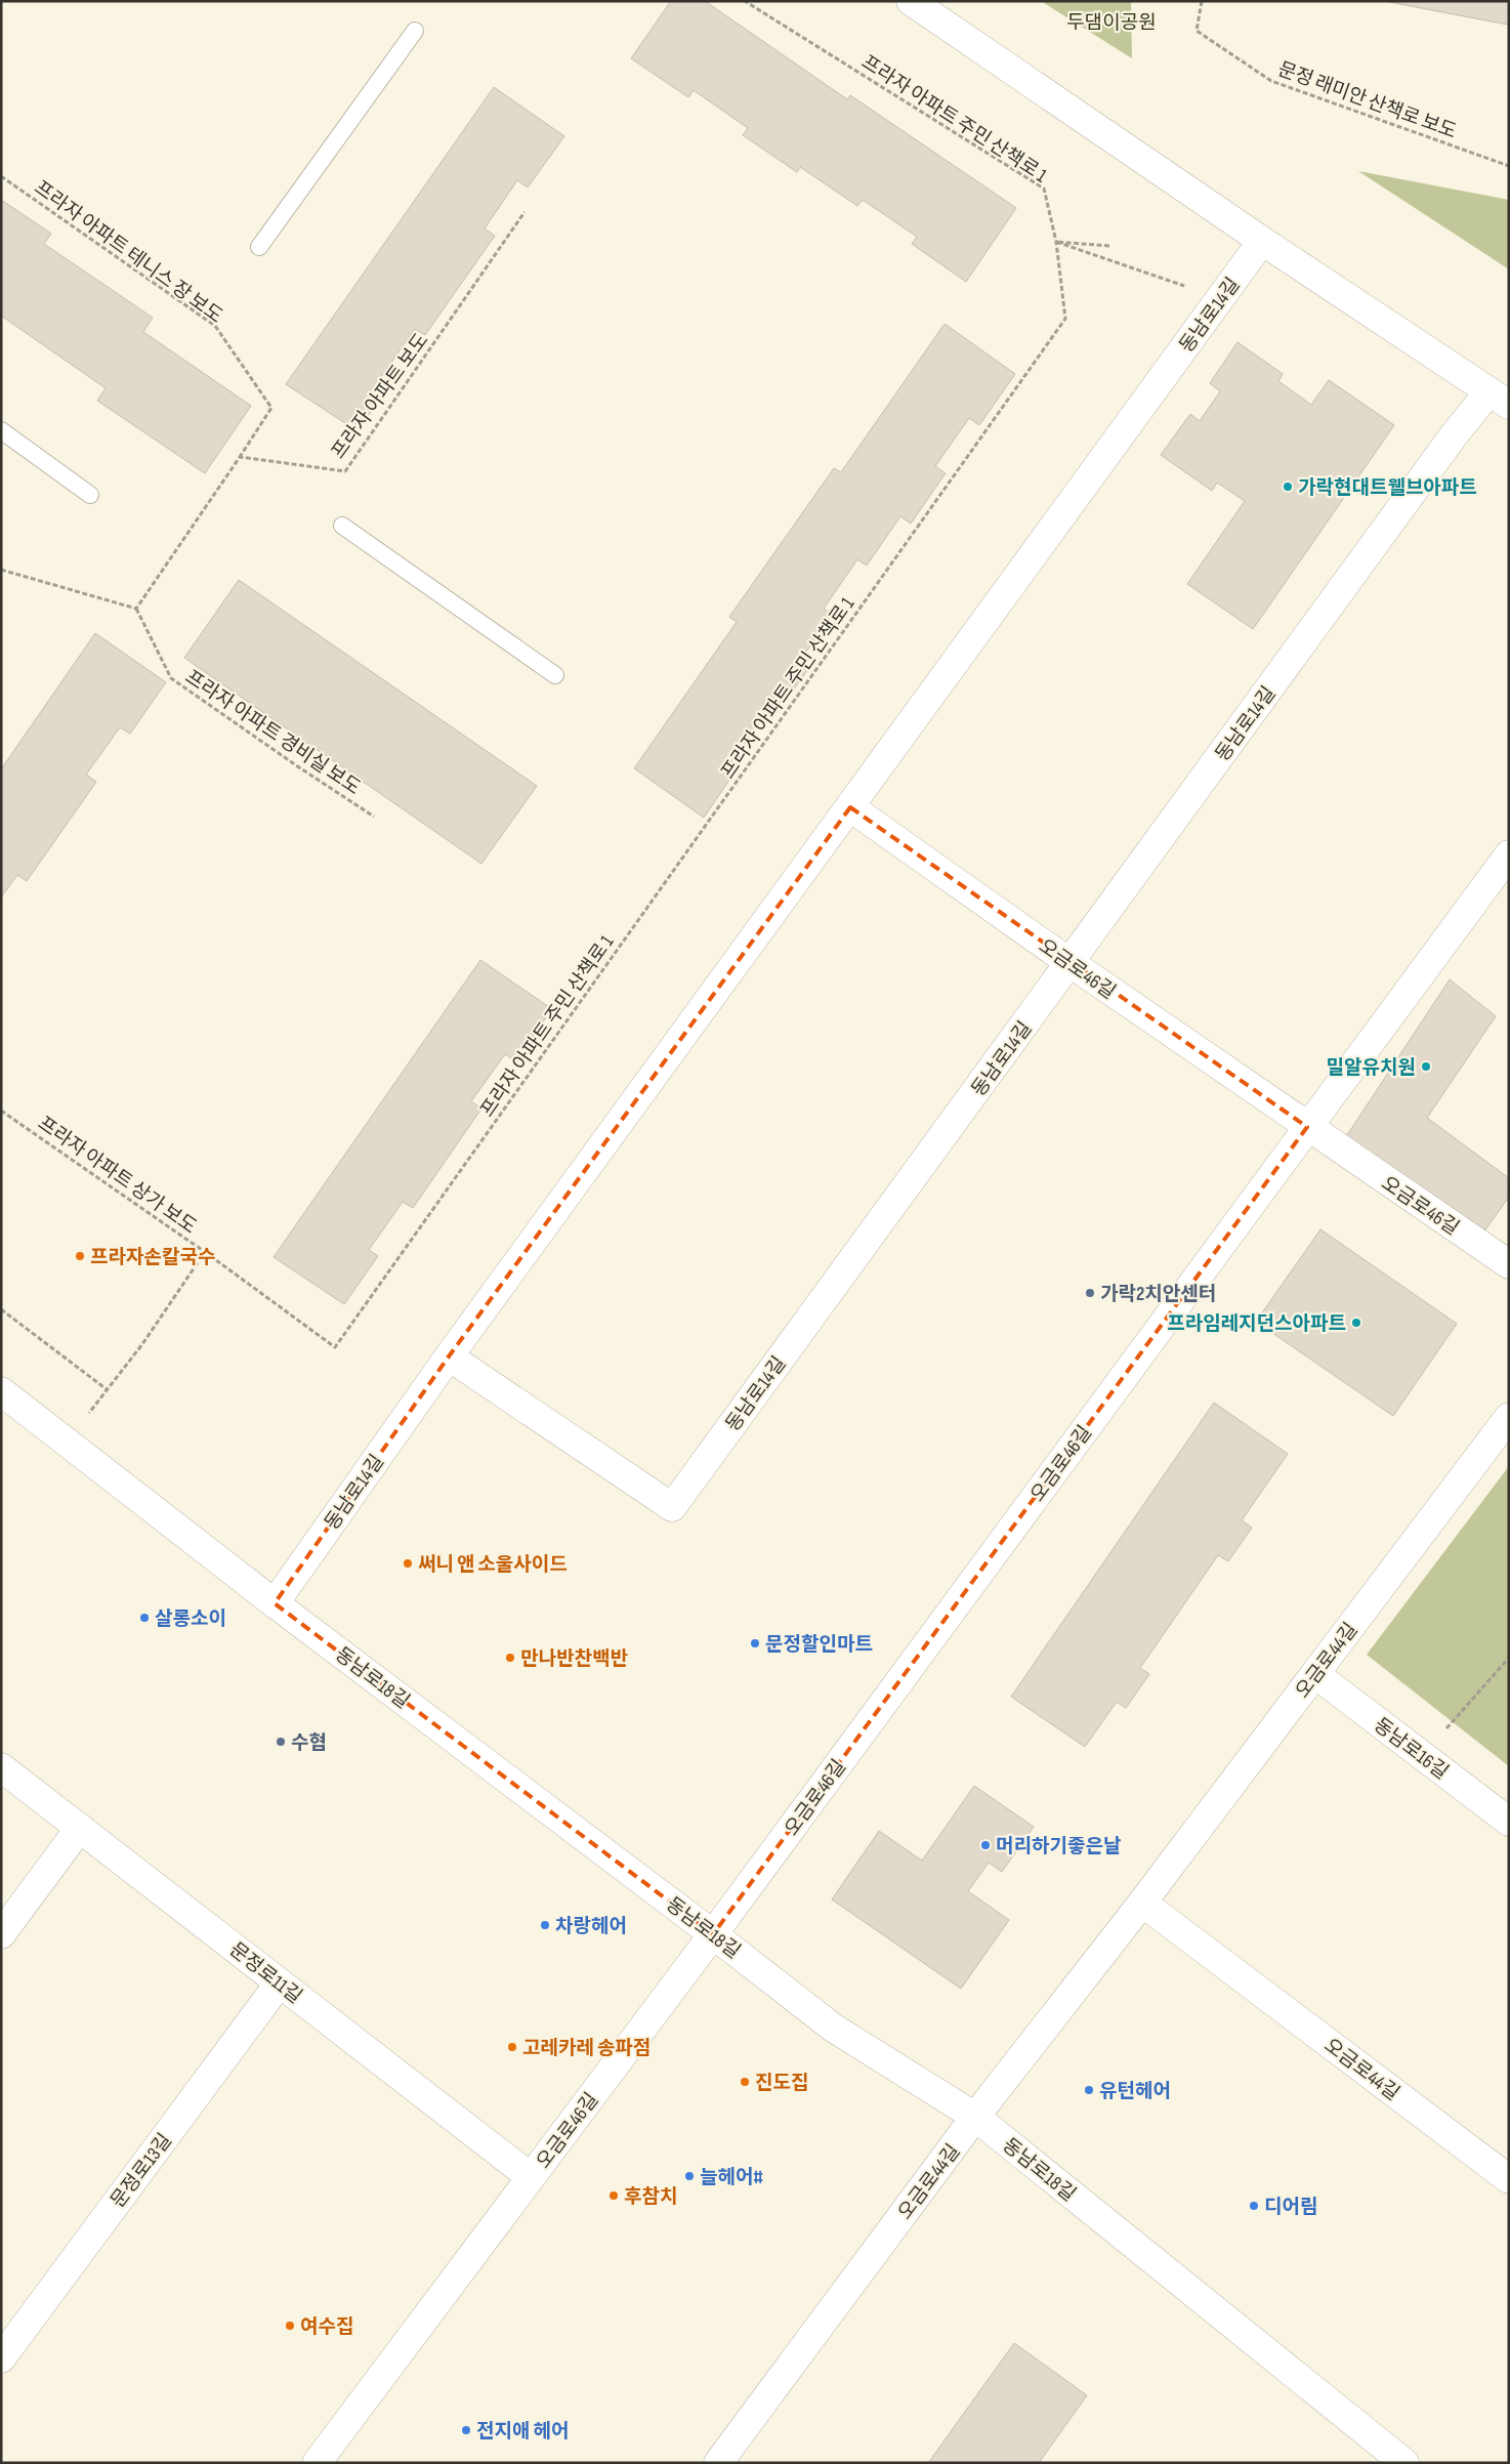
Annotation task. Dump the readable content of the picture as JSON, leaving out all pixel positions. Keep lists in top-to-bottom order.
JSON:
{
  "streets": {
    "street": [
      "동남로14길",
      "오금로46길",
      "오금로44길",
      "동남로18길",
      "동남로16길",
      "문정로11길",
      "문정로13길"
    ],
    "path": [
      "문정 래미안 산책로 보도",
      "프라자 아파트 주민 산책로 1",
      "프라자 아파트 테니스 장 보도",
      "프라자 아파트 보도",
      "프라자 아파트 경비실 보도",
      "프라자 아파트 상가 보도"
    ]
  },
  "crossings": [
    ["프라자 아파트 테니스 장 보도", "프라자 아파트 보도"],
    ["동남로14길", "오금로46길"],
    ["동남로14길", "동남로18길"],
    ["오금로46길", "동남로18길"],
    ["오금로46길", "문정로11길"],
    ["프라자 아파트 상가 보도", "동남로18길"],
    ["오금로44길", "동남로18길"],
    ["오금로44길", "동남로16길"],
    ["문정로11길", "문정로13길"]
  ],
  "parks": ["두댐이공원"],
  "places": [
    "가락현대트웰브아파트",
    "밀알유치원",
    "프라자손칼국수",
    "가락2치안센터",
    "프라임레지던스아파트",
    "써니 앤 소울사이드",
    "살롱소이",
    "문정할인마트",
    "만나반찬백반",
    "수협",
    "머리하기좋은날",
    "차랑헤어",
    "고레카레 송파점",
    "진도집",
    "유턴헤어",
    "늘헤어#",
    "후참치",
    "디어림",
    "여수집",
    "전지애 헤어"
  ]
}
